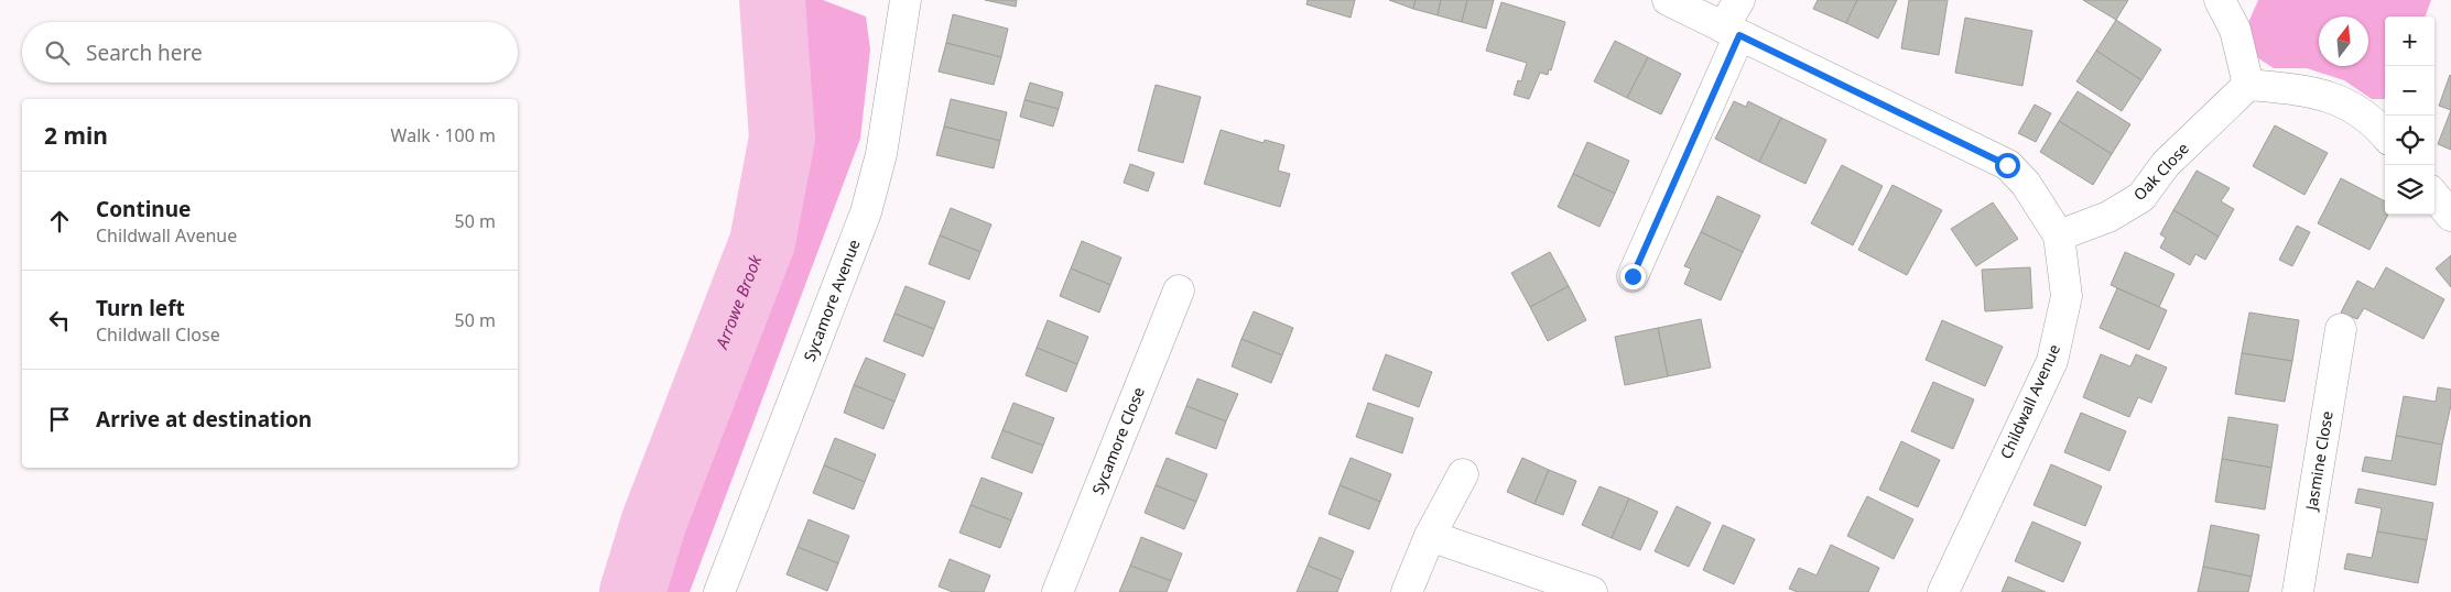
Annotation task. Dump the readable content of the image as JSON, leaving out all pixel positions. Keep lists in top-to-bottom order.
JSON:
{
  "streets": {
    "street": [
      "Oak Close",
      "Sycamore Avenue",
      "Childwall Avenue",
      "Sycamore Close",
      "Jasmine Close"
    ]
  },
  "crossings": [
    ["Oak Close", "Childwall Avenue"]
  ],
  "water": ["Arrowe Brook"],
  "north": "top",
  "page": {
    "map_buttons": ["+", "−"],
    "search": "Search here",
    "heading": ["2 min", "Walk · 100 m"],
    "list": [
      ["Continue", "Childwall Avenue", "50 m"],
      ["Turn left", "Childwall Close", "50 m"],
      "Arrive at destination"
    ]
  }
}
